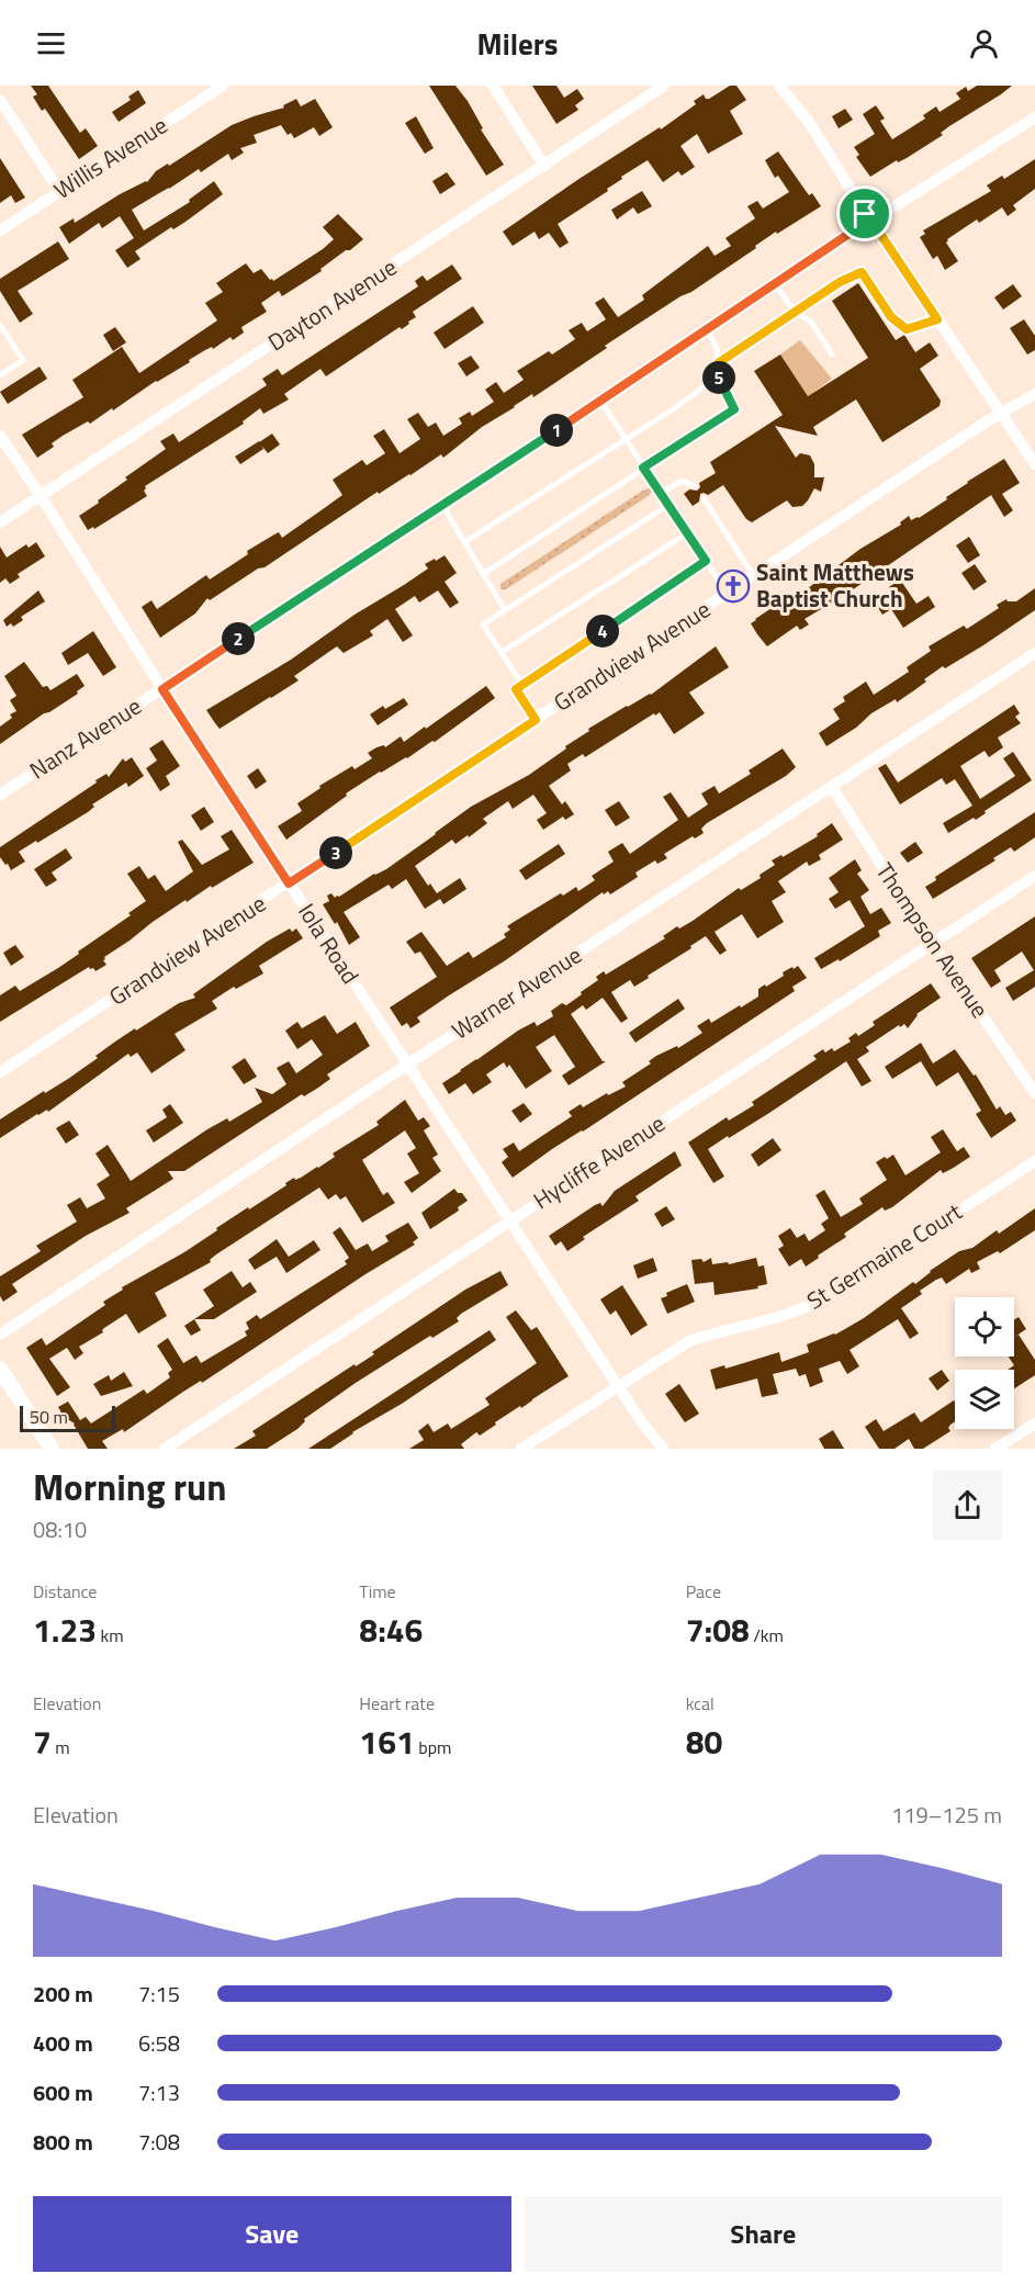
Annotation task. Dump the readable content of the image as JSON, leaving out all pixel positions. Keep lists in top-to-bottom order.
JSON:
{
  "streets": {
    "street": [
      "Willis Avenue",
      "Dayton Avenue",
      "Grandview Avenue",
      "Nanz Avenue",
      "Thompson Avenue",
      "Iola Road",
      "Warner Avenue",
      "Hycliffe Avenue",
      "St Germaine Court"
    ]
  },
  "crossings": [
    ["Dayton Avenue", "Iola Road"],
    ["Grandview Avenue", "Iola Road"],
    ["Nanz Avenue", "Iola Road"],
    ["Thompson Avenue", "Warner Avenue"],
    ["Thompson Avenue", "Hycliffe Avenue"],
    ["Iola Road", "Warner Avenue"],
    ["Iola Road", "Hycliffe Avenue"],
    ["Iola Road", "St Germaine Court"]
  ],
  "places": {
    "church": ["Saint Matthews Baptist Church"]
  },
  "scale_bar": "50 m",
  "page": {
    "header": "Milers",
    "pins": [
      "5",
      "1",
      "4",
      "2",
      "3"
    ],
    "scale": "50 m",
    "heading": ["Morning run", "08:10"],
    "stats": [
      ["Distance", "1.23 km"],
      ["Time", "8:46"],
      ["Pace", "7:08 /km"],
      ["Elevation", "7 m"],
      ["Heart rate", "161 bpm"],
      ["kcal", "80"]
    ],
    "chart": ["Elevation", "119–125 m"],
    "list": [
      {
        "name": "200 m",
        "note": "7:15"
      },
      {
        "name": "400 m",
        "note": "6:58"
      },
      {
        "name": "600 m",
        "note": "7:13"
      },
      {
        "name": "800 m",
        "note": "7:08"
      }
    ],
    "buttons": ["Save", "Share"]
  }
}
